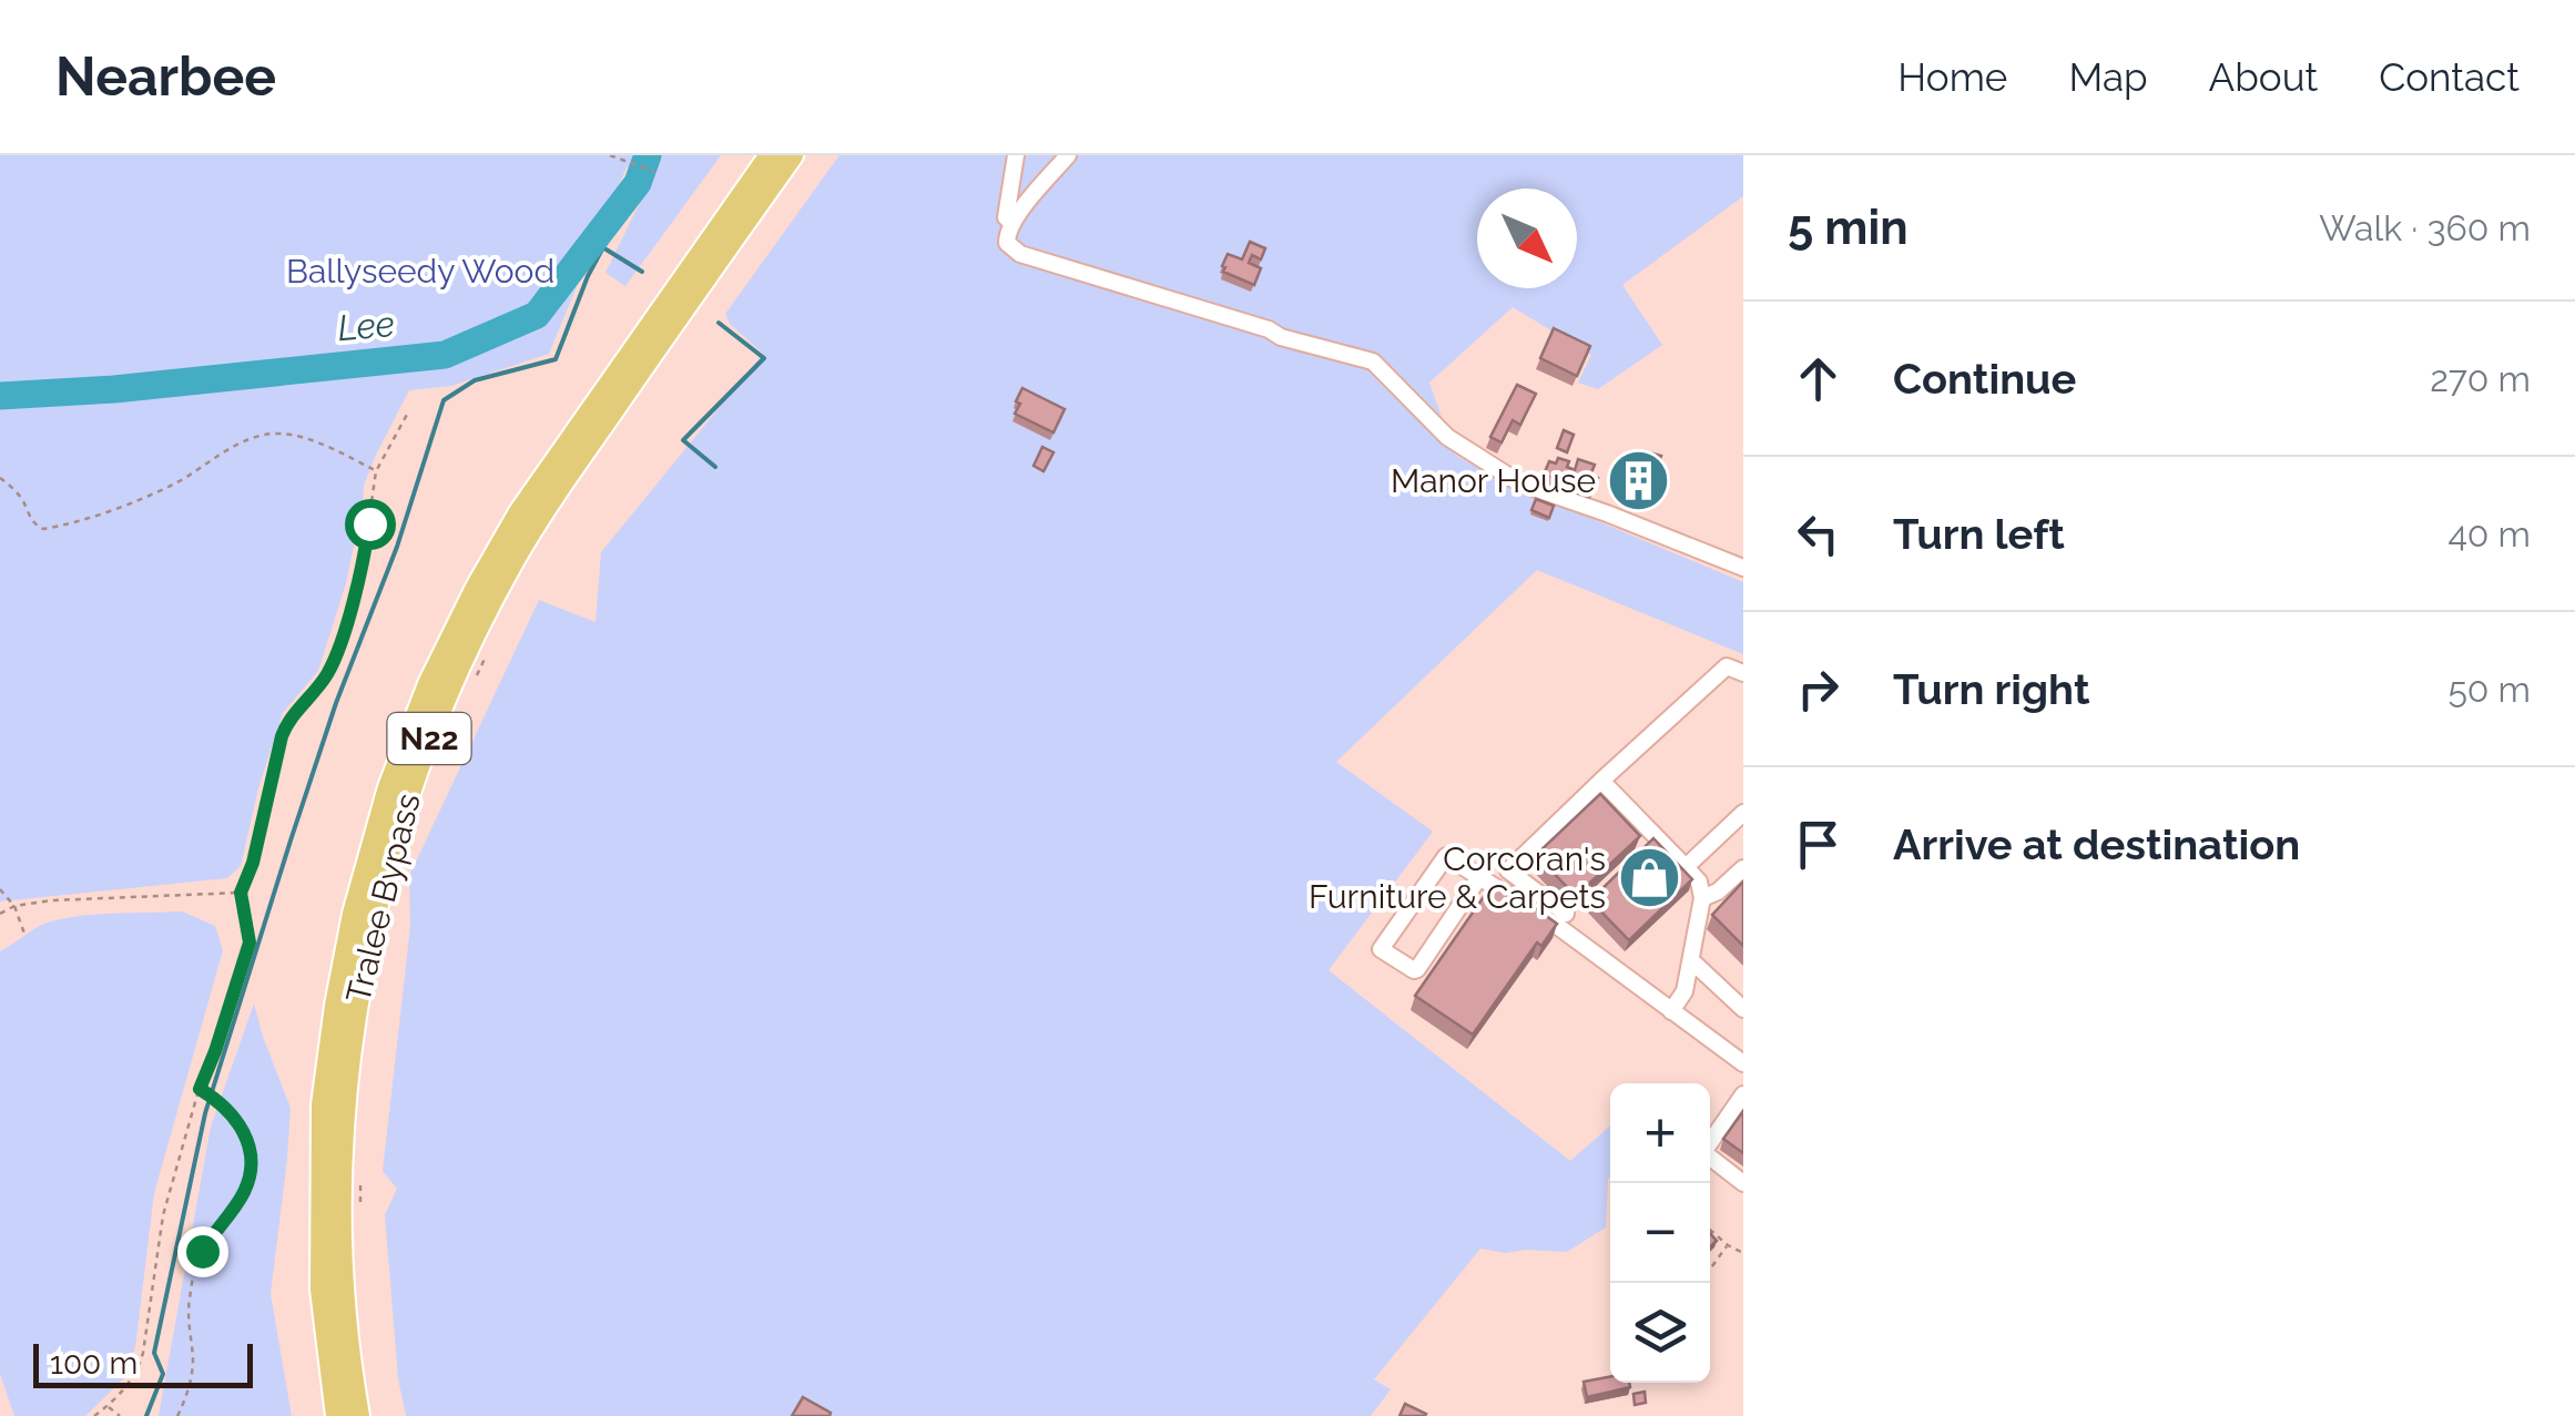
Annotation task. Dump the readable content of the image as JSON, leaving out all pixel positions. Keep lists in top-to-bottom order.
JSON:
{
  "streets": {
    "highway": ["N22", "Tralee Bypass"]
  },
  "water": ["Lee"],
  "parks": ["Ballyseedy Wood"],
  "places": {
    "building": ["Manor House"],
    "shop": ["Corcoran's Furniture & Carpets"]
  },
  "scale_bar": "100 m",
  "north": "bottom right",
  "page": {
    "header": "Nearbee",
    "nav": [
      "Home",
      "Map",
      "About",
      "Contact"
    ],
    "heading": ["5 min", "Walk · 360 m"],
    "list": [
      ["Continue", "270 m"],
      ["Turn left", "40 m"],
      ["Turn right", "50 m"],
      "Arrive at destination"
    ],
    "map_buttons": ["+", "−"],
    "scale": "100 m"
  }
}
